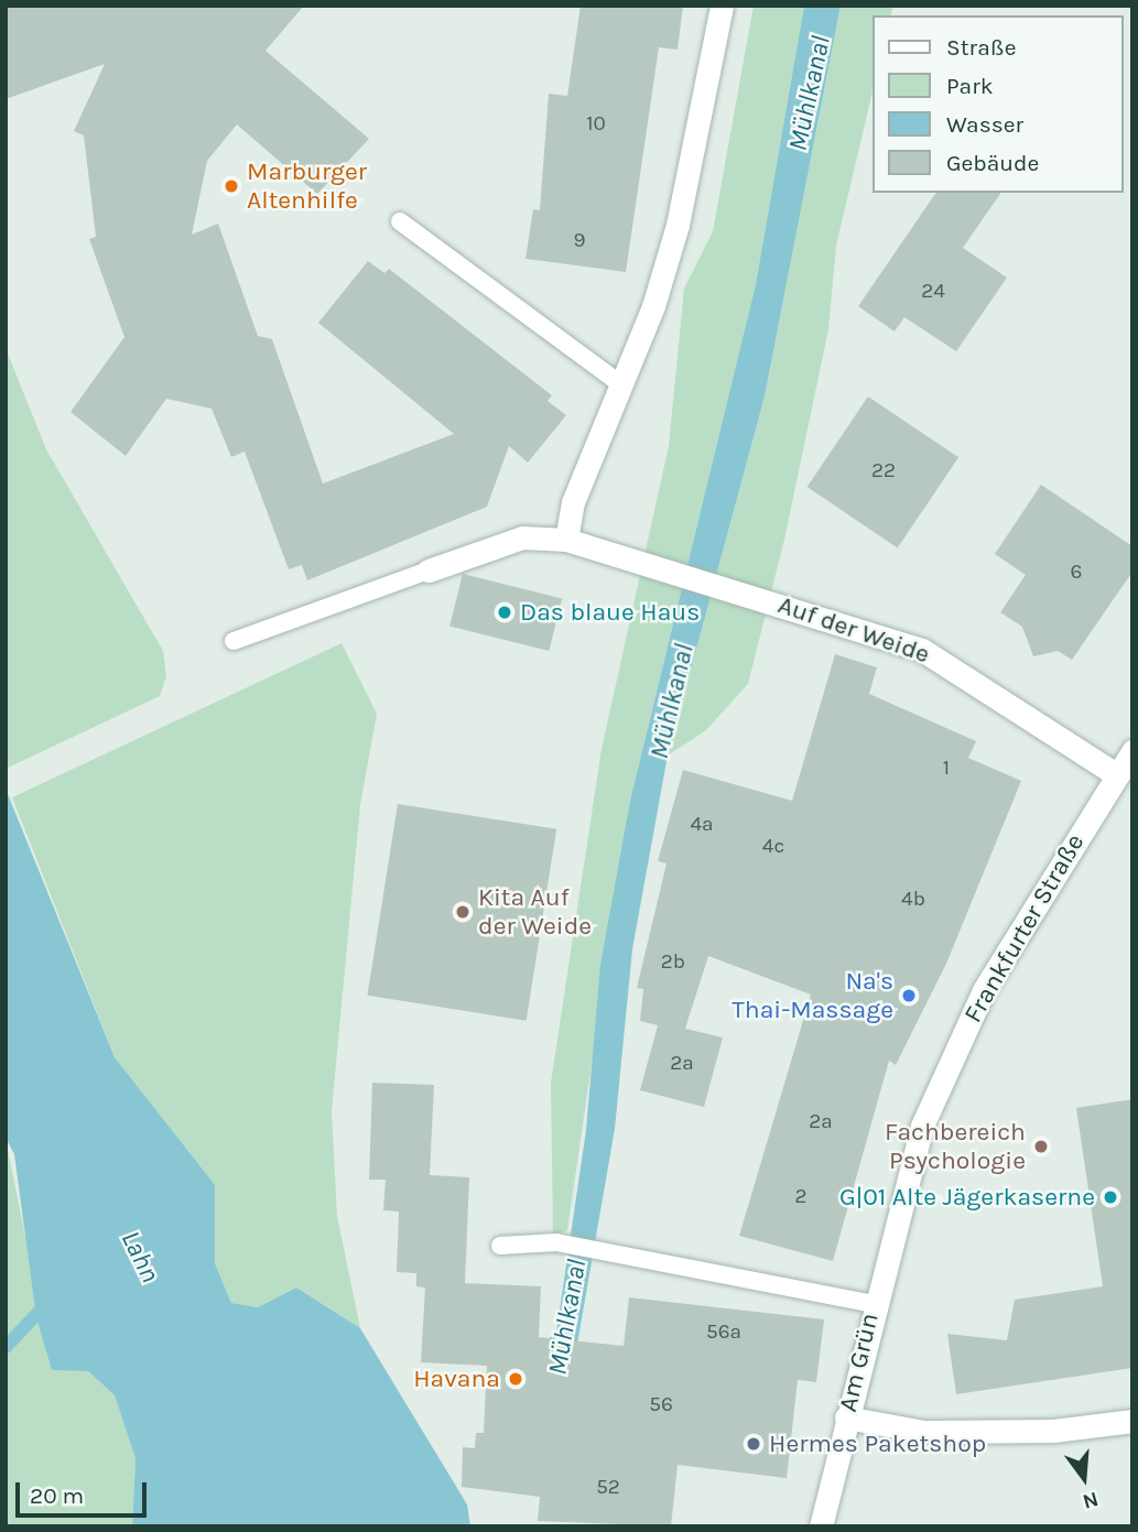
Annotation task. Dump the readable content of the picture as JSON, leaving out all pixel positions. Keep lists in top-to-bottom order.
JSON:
{
  "streets": {
    "street": ["Auf der Weide", "Frankfurter Straße", "Am Grün"]
  },
  "crossings": [
    ["Auf der Weide", "Frankfurter Straße"],
    ["Frankfurter Straße", "Am Grün"]
  ],
  "water": ["Mühlkanal", "Lahn"],
  "places": [
    "Marburger Altenhilfe",
    "Das blaue Haus",
    "Kita Auf der Weide",
    "Na's Thai-Massage",
    "Fachbereich Psychologie",
    "G|01 Alte Jägerkaserne",
    "Havana",
    "Hermes Paketshop"
  ],
  "house_numbers": [
    "10",
    "9",
    "24",
    "22",
    "6",
    "1",
    "4a",
    "4c",
    "4b",
    "2b",
    "2a",
    "2a",
    "2",
    "56a",
    "56",
    "52"
  ],
  "legend": [
    "Straße",
    "Park",
    "Wasser",
    "Gebäude"
  ],
  "scale_bar": "20 m",
  "north": "bottom"
}
